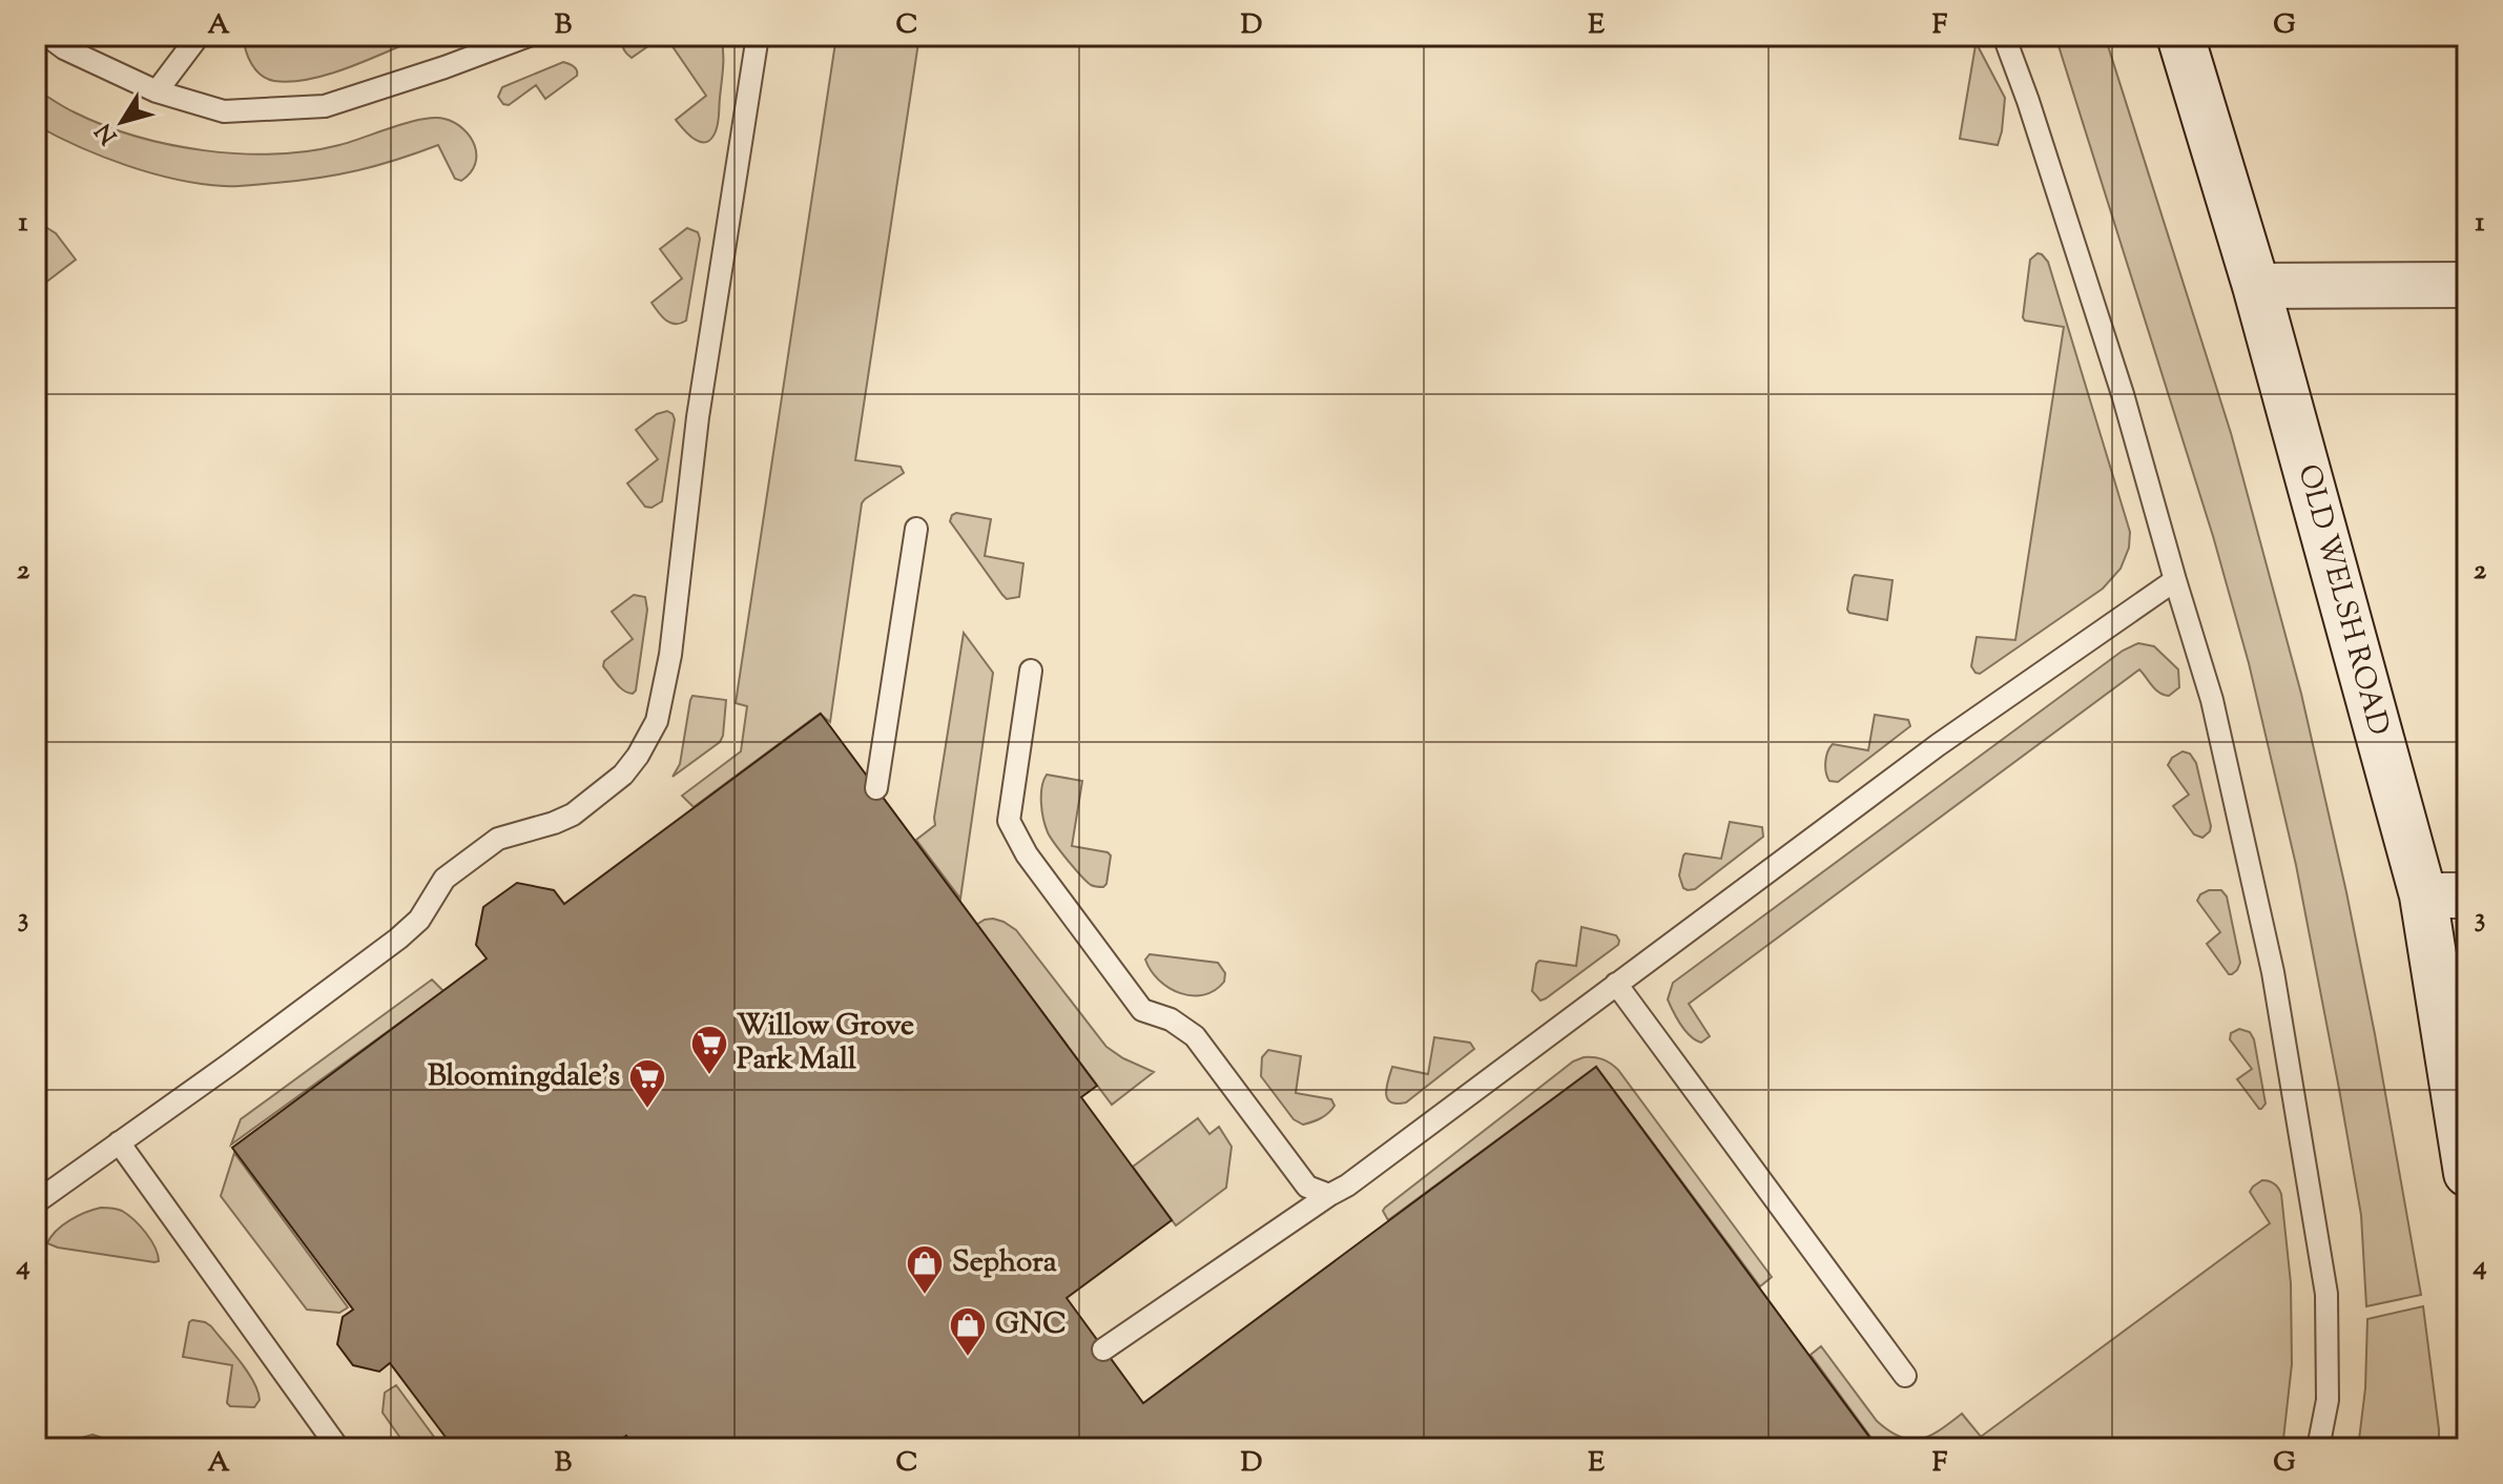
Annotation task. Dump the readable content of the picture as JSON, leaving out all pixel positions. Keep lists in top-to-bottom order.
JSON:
{
  "streets": {
    "street": ["OLD WELSH ROAD"]
  },
  "places": {
    "supermarket": ["Willow Grove Park Mall", "Bloomingdale's"],
    "shop": ["Sephora", "GNC"]
  },
  "north": "bottom left",
  "grid": {
    "columns": [
      "A",
      "B",
      "C",
      "D",
      "E",
      "F",
      "G"
    ],
    "rows": [
      "1",
      "2",
      "3",
      "4"
    ]
  }
}
